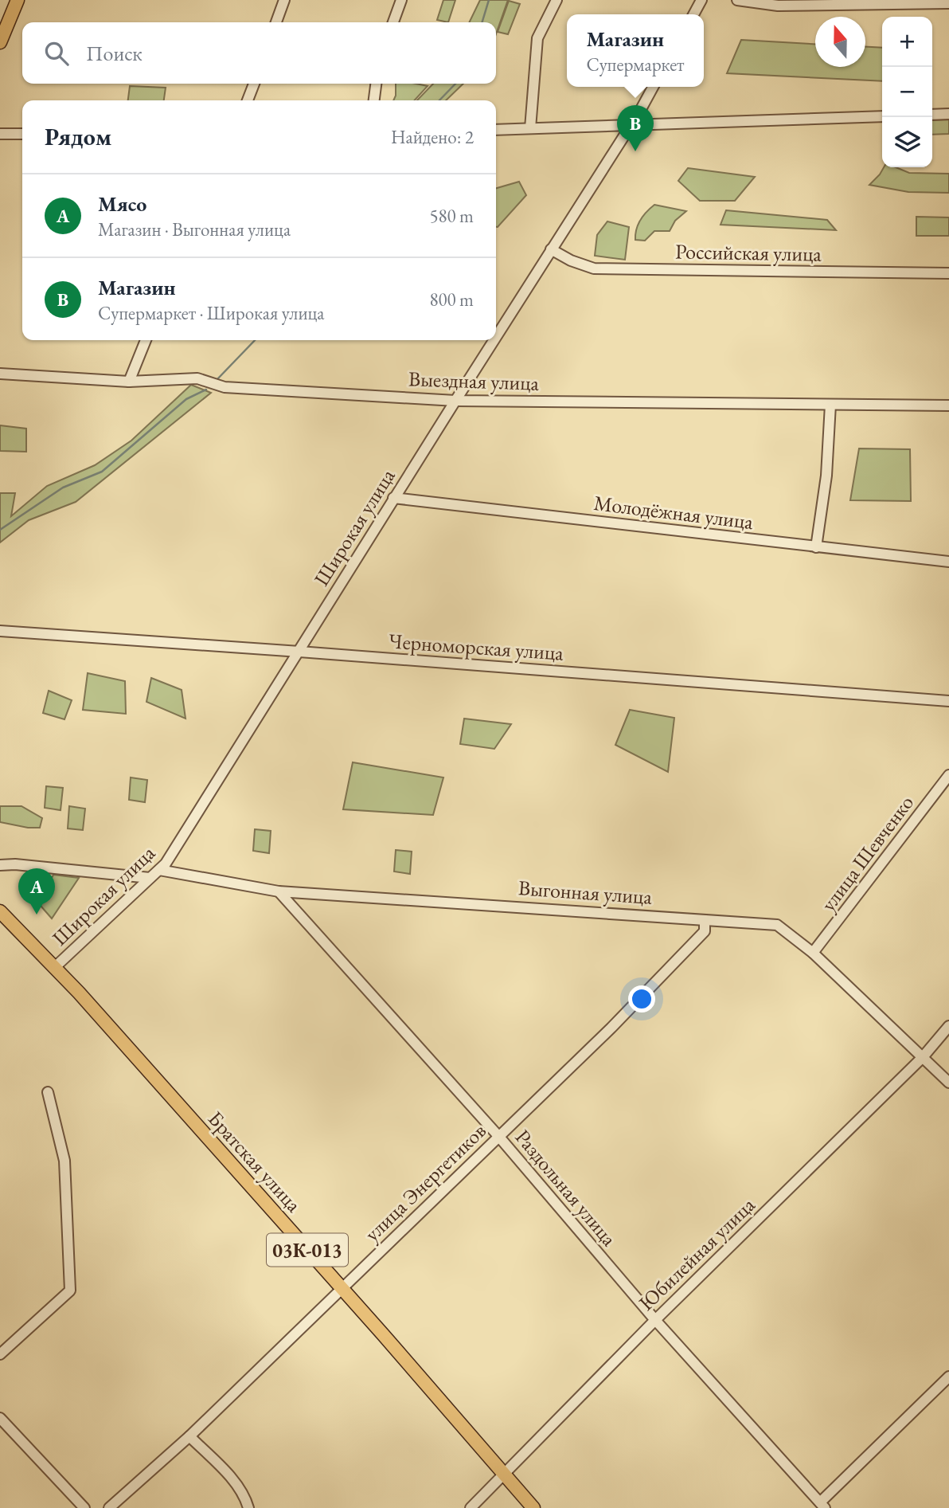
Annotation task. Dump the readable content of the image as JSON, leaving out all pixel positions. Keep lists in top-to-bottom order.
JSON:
{
  "streets": {
    "main road": ["Братская улица", "03К-013"],
    "street": [
      "Российская улица",
      "Выездная улица",
      "Молодёжная улица",
      "Широкая улица",
      "Черноморская улица",
      "улица Шевченко",
      "Выгонная улица",
      "улица Энергетиков",
      "Раздольная улица",
      "Юбилейная улица"
    ]
  },
  "crossings": [
    ["Российская улица", "Широкая улица"],
    ["Выездная улица", "Широкая улица"],
    ["Молодёжная улица", "Широкая улица"],
    ["Широкая улица", "Черноморская улица"],
    ["Широкая улица", "Выгонная улица"],
    ["Широкая улица", "Братская улица"],
    ["Широкая улица", "03К-013"],
    ["улица Шевченко", "Выгонная улица"],
    ["Выгонная улица", "улица Энергетиков"],
    ["Выгонная улица", "Раздольная улица"],
    ["Выгонная улица", "Юбилейная улица"],
    ["Братская улица", "улица Энергетиков"],
    ["Братская улица", "03К-013"],
    ["Братская улица", "Юбилейная улица"],
    ["улица Энергетиков", "Раздольная улица"],
    ["Раздольная улица", "Юбилейная улица"]
  ],
  "north": "top",
  "page": {
    "popup": ["Магазин", "Супермаркет"],
    "map_buttons": ["+", "−"],
    "search": "Поиск",
    "heading": ["Рядом", "Найдено: 2"],
    "pins": ["B", "A"],
    "list": [
      {
        "mark": "A",
        "name": "Мясо",
        "note": "Магазин · Выгонная улица",
        "value": "580 m"
      },
      {
        "mark": "B",
        "name": "Магазин",
        "note": "Супермаркет · Широкая улица",
        "value": "800 m"
      }
    ]
  }
}
